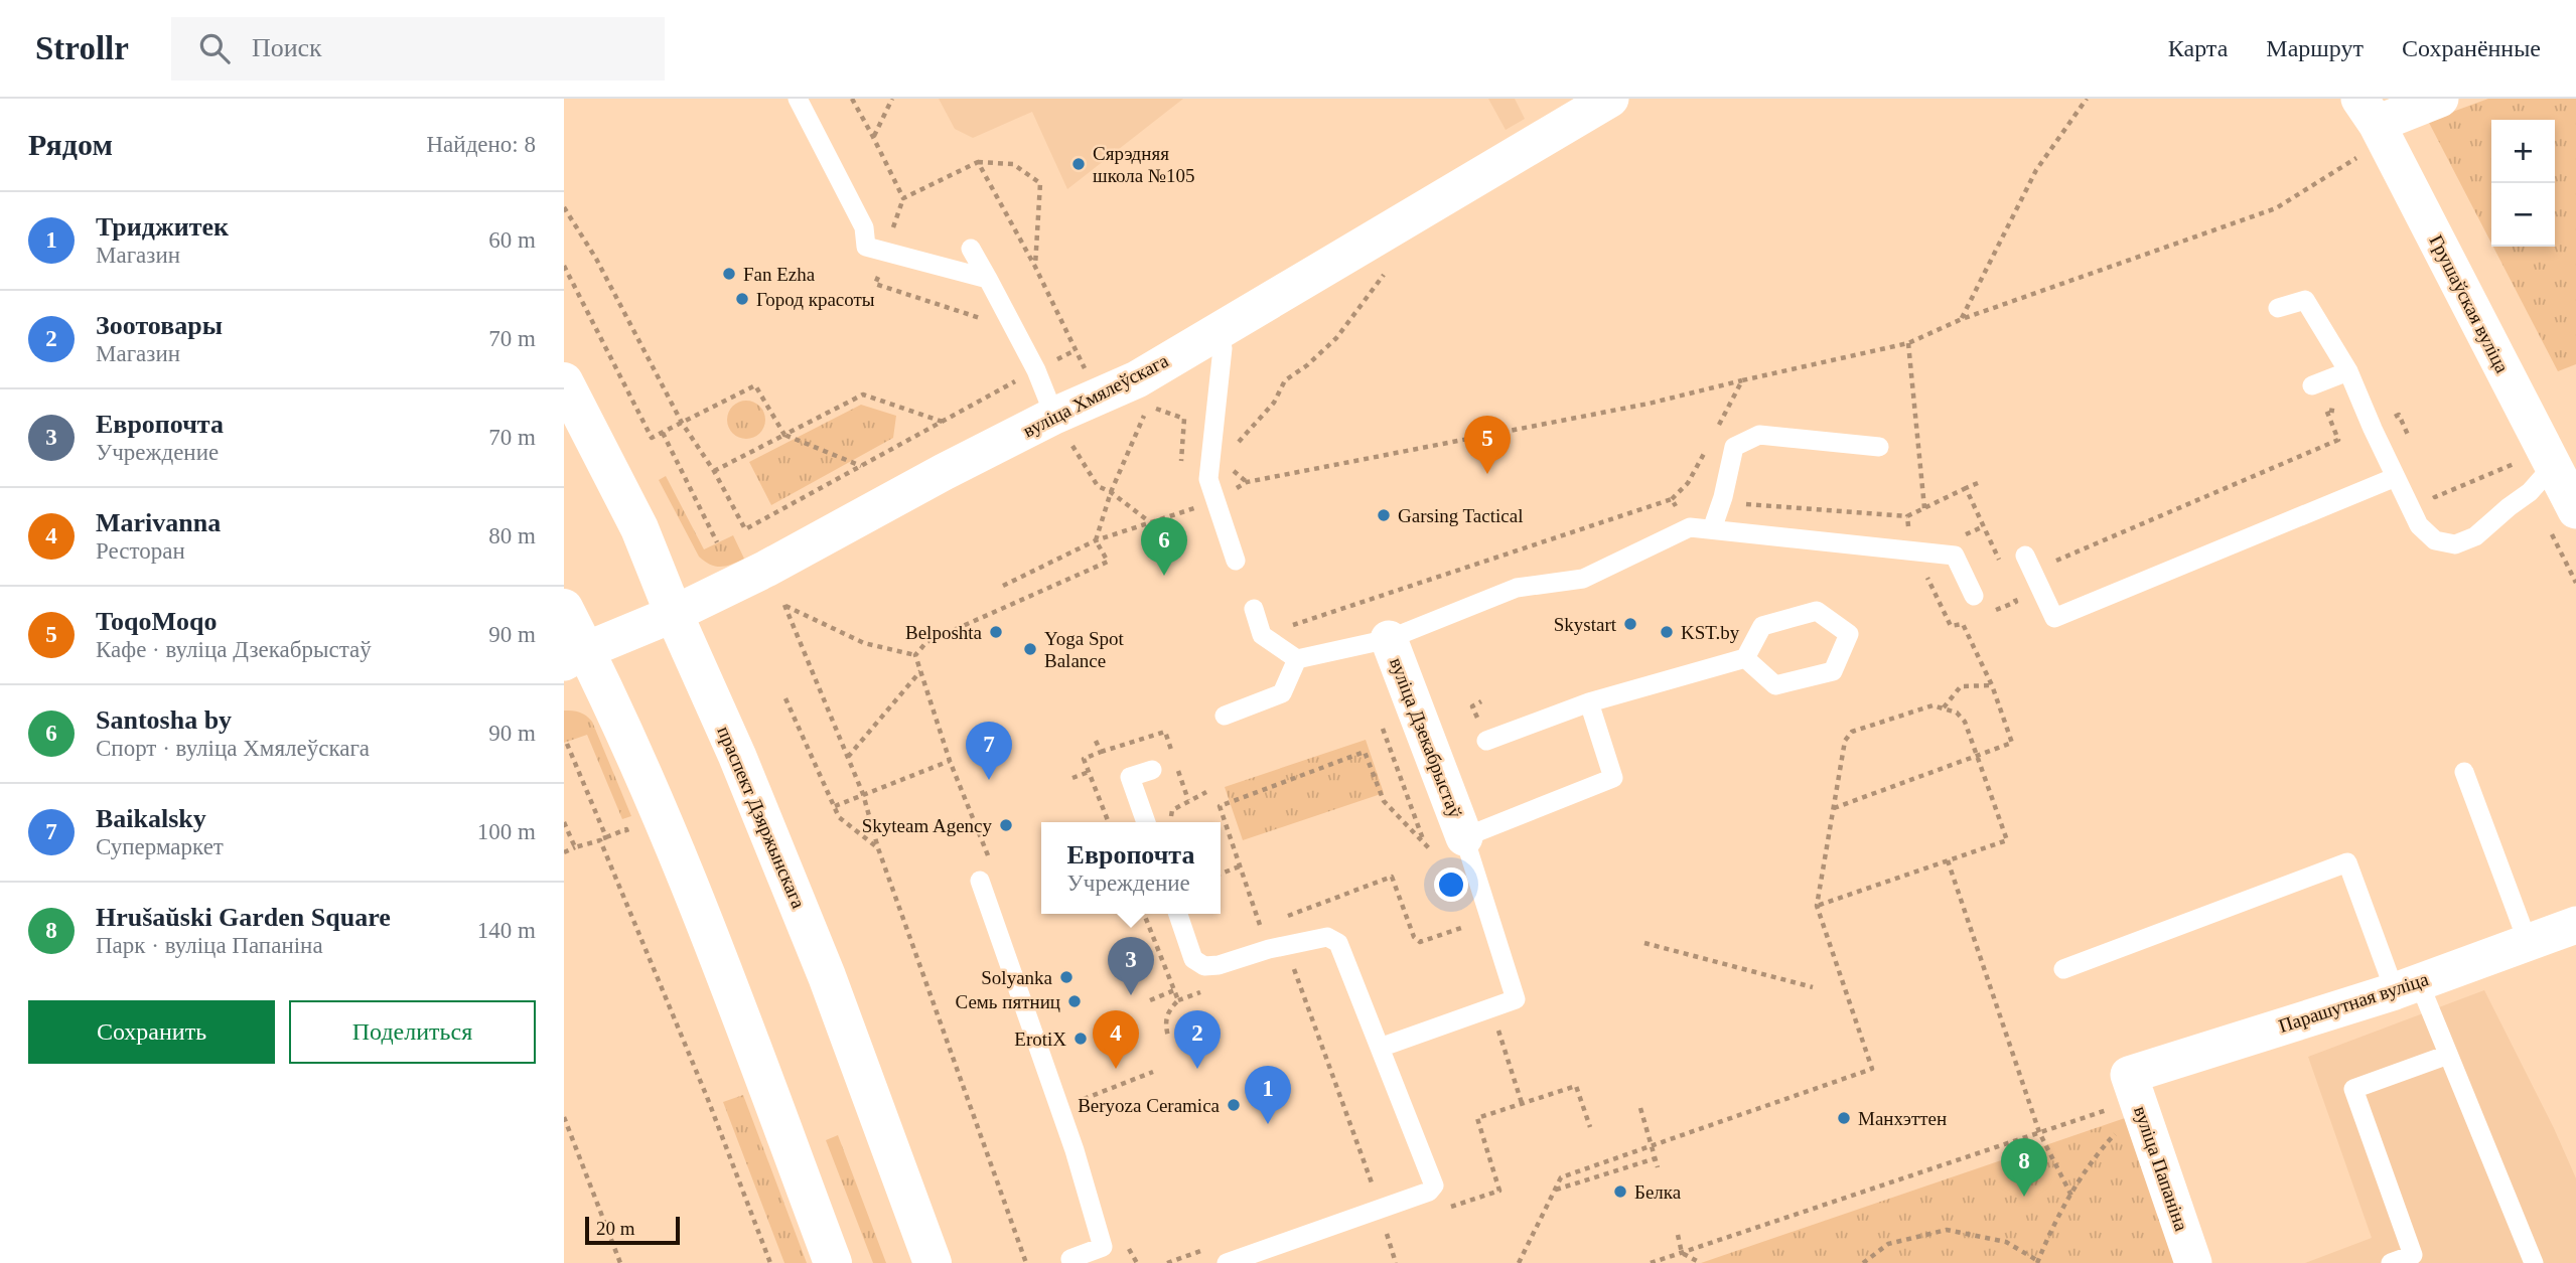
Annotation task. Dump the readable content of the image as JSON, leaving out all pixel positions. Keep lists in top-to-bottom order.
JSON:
{
  "streets": {
    "main road": ["праспект Дзяржынскага"],
    "street": [
      "Грушаўская вуліца",
      "вуліца Хмялеўскага",
      "вуліца Дзекабрыстаў",
      "Парашутная вуліца",
      "вуліца Папаніна"
    ]
  },
  "crossings": [
    ["вуліца Хмялеўскага", "праспект Дзяржынскага"],
    ["Парашутная вуліца", "вуліца Папаніна"]
  ],
  "places": [
    "Сярэдняя школа №105",
    "Fan Ezha",
    "Город красоты",
    "Garsing Tactical",
    "Skystart",
    "Belposhta",
    "KST.by",
    "Yoga Spot Balance",
    "Skyteam Agency",
    "Solyanka",
    "Семь пятниц",
    "ErotiX",
    "Beryoza Ceramica",
    "Манхэттен",
    "Белка"
  ],
  "scale_bar": "20 m",
  "page": {
    "header": "Strollr",
    "search": "Поиск",
    "nav": ["Карта", "Маршрут", "Сохранённые"],
    "heading": ["Рядом", "Найдено: 8"],
    "map_buttons": ["+", "−"],
    "list": [
      {
        "mark": "1",
        "name": "Триджитек",
        "note": "Магазин",
        "value": "60 m"
      },
      {
        "mark": "2",
        "name": "Зоотовары",
        "note": "Магазин",
        "value": "70 m"
      },
      {
        "mark": "3",
        "name": "Европочта",
        "note": "Учреждение",
        "value": "70 m"
      },
      {
        "mark": "4",
        "name": "Marivanna",
        "note": "Ресторан",
        "value": "80 m"
      },
      {
        "mark": "5",
        "name": "ToqoMoqo",
        "note": "Кафе · вуліца Дзекабрыстаў",
        "value": "90 m"
      },
      {
        "mark": "6",
        "name": "Santosha by",
        "note": "Спорт · вуліца Хмялеўскага",
        "value": "90 m"
      },
      {
        "mark": "7",
        "name": "Baikalsky",
        "note": "Супермаркет",
        "value": "100 m"
      },
      {
        "mark": "8",
        "name": "Hrušaŭski Garden Square",
        "note": "Парк · вуліца Папаніна",
        "value": "140 m"
      }
    ],
    "pins": [
      "5",
      "6",
      "7",
      "3",
      "2",
      "4",
      "1",
      "8"
    ],
    "popup": ["Европочта", "Учреждение"],
    "buttons": ["Сохранить", "Поделиться"],
    "scale": "20 m"
  }
}
